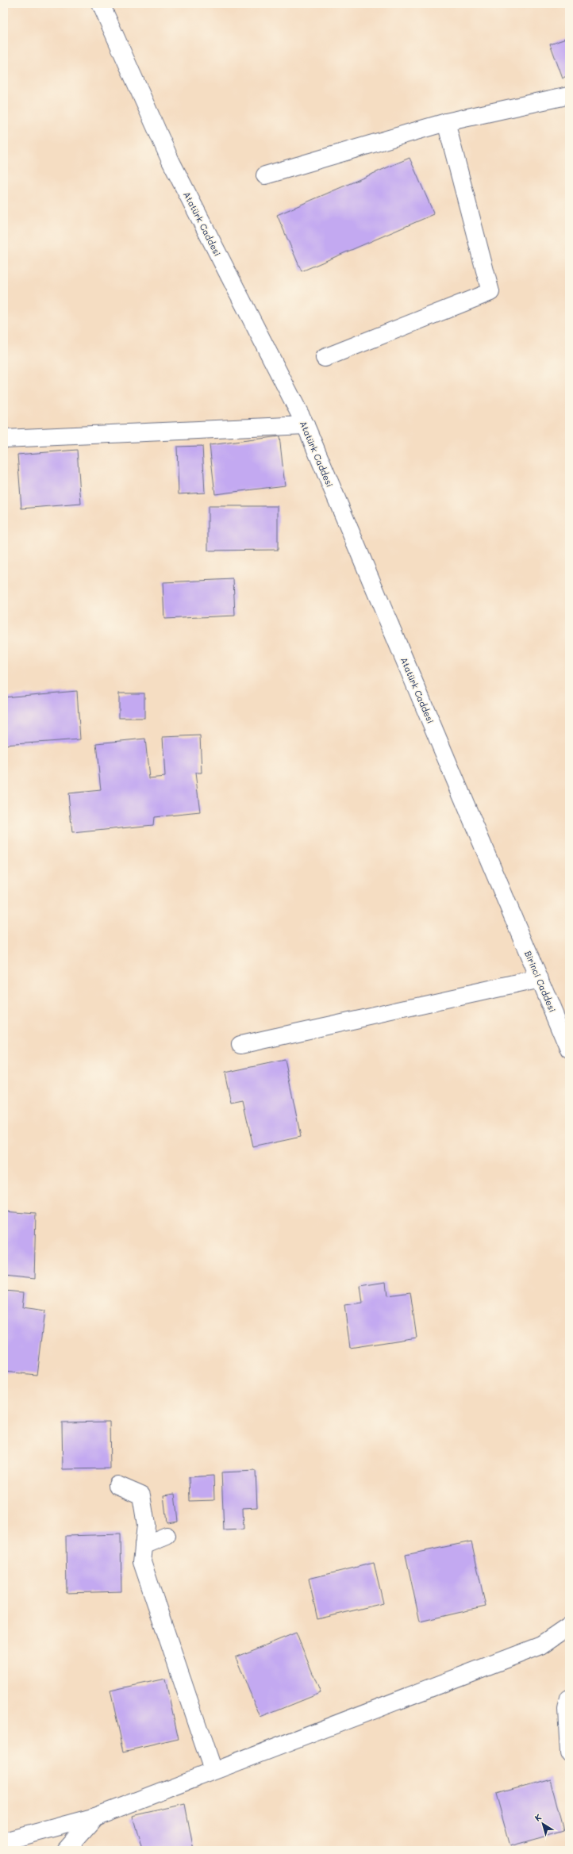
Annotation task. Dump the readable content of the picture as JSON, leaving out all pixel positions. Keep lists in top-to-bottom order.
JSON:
{
  "streets": {
    "street": ["Atatürk Caddesi", "Birinci Caddesi"]
  },
  "crossings": [
    ["Atatürk Caddesi", "Birinci Caddesi"]
  ],
  "north": "top left"
}
